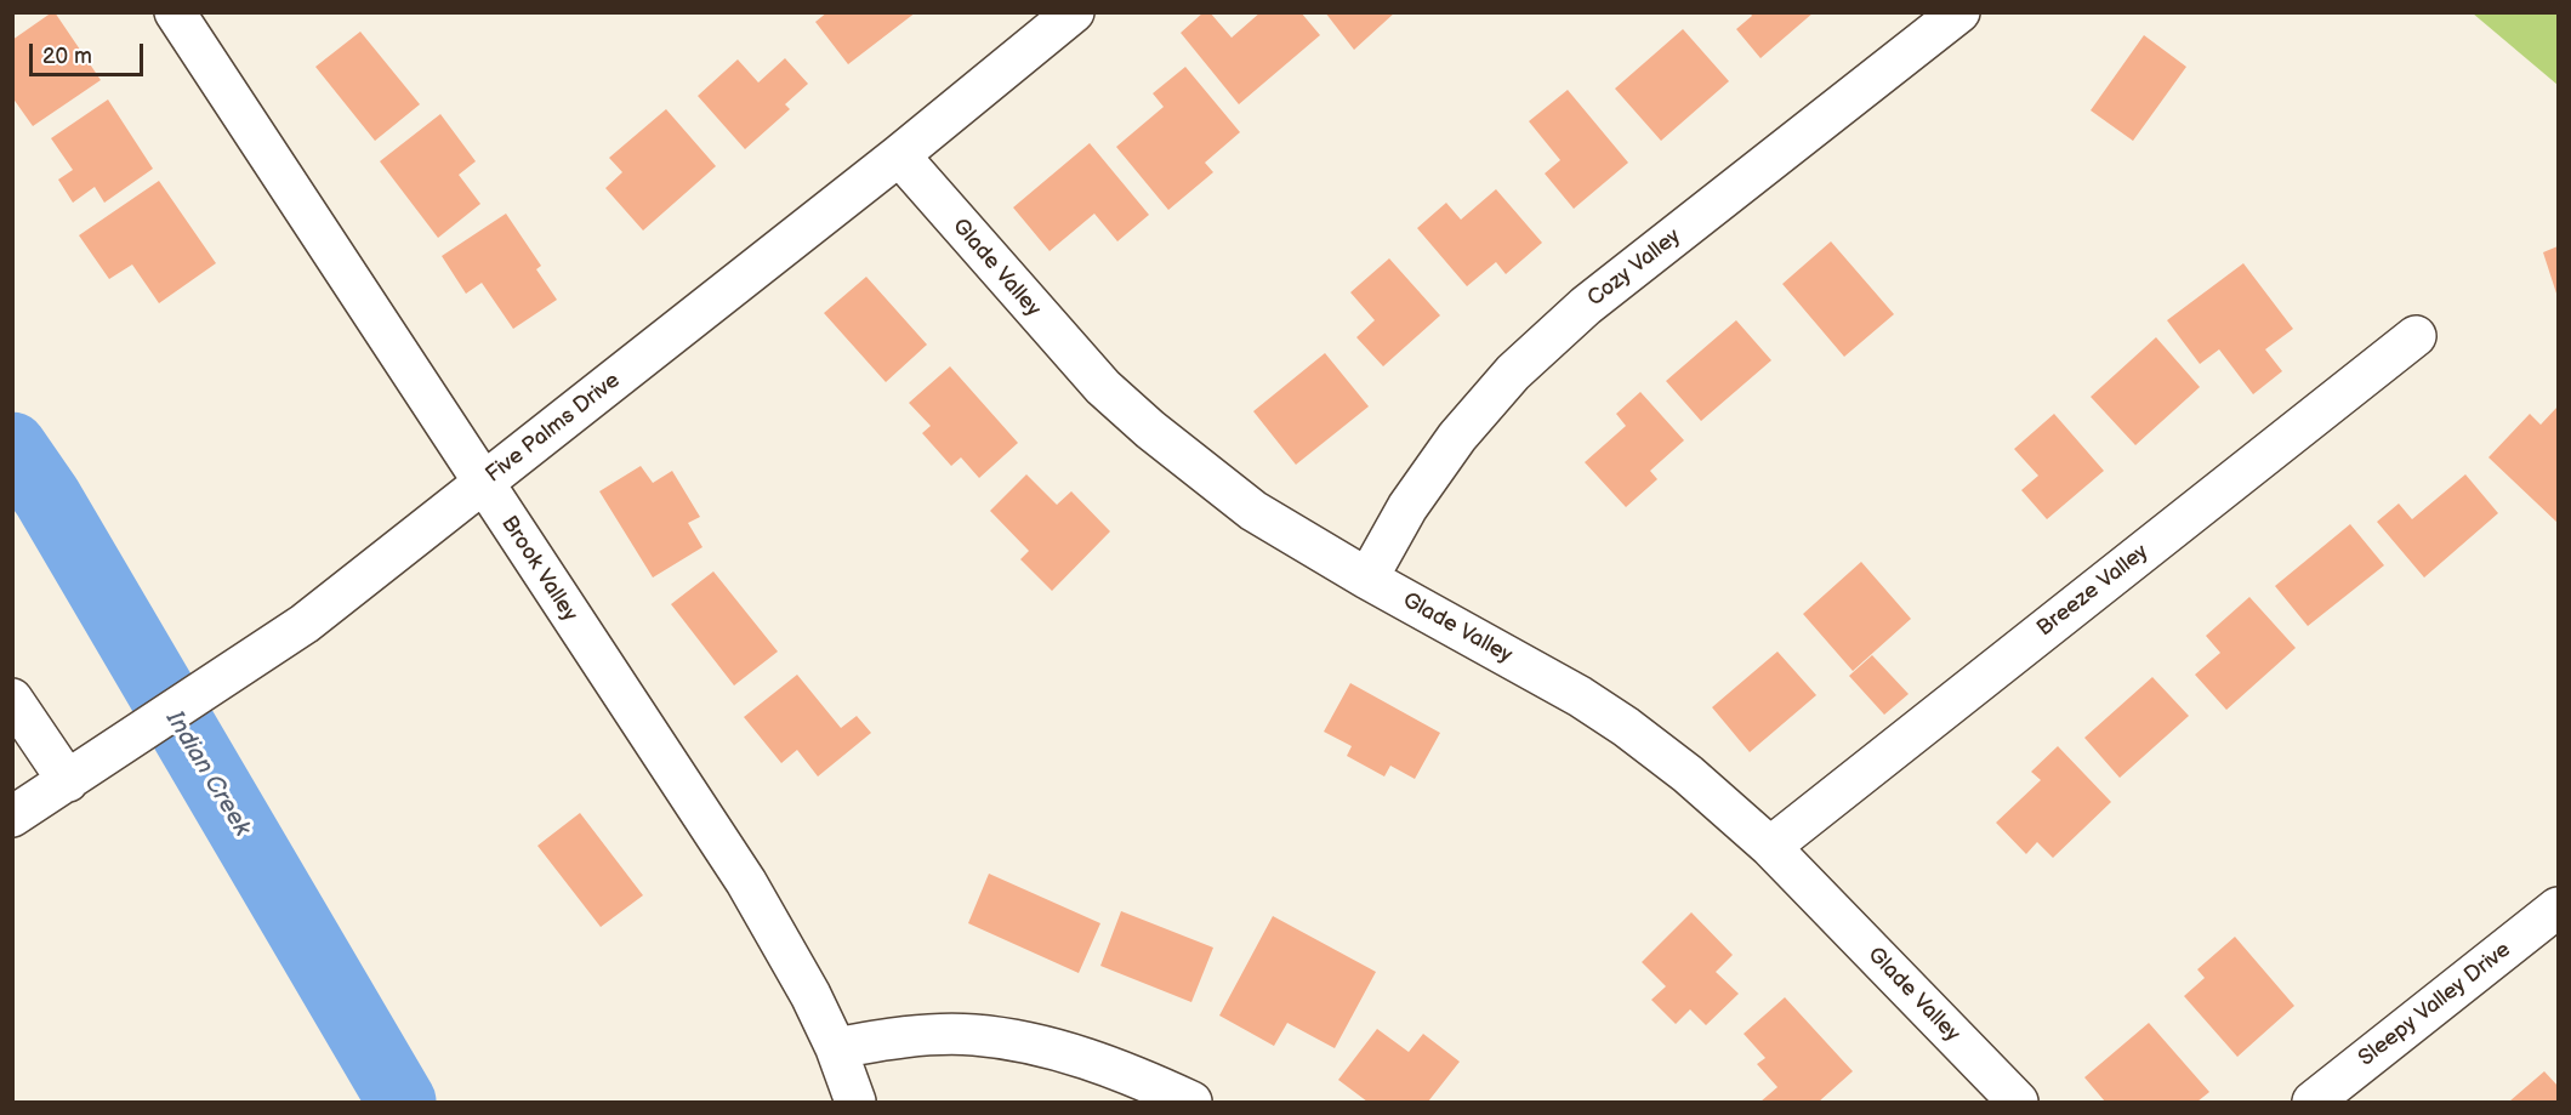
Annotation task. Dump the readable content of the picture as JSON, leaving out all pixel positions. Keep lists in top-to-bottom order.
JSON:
{
  "streets": {
    "street": [
      "Glade Valley",
      "Cozy Valley",
      "Five Palms Drive",
      "Brook Valley",
      "Breeze Valley",
      "Sleepy Valley Drive"
    ]
  },
  "crossings": [
    ["Glade Valley", "Cozy Valley"],
    ["Glade Valley", "Five Palms Drive"],
    ["Glade Valley", "Breeze Valley"],
    ["Five Palms Drive", "Brook Valley"]
  ],
  "water": ["Indian Creek"],
  "scale_bar": "20 m"
}
